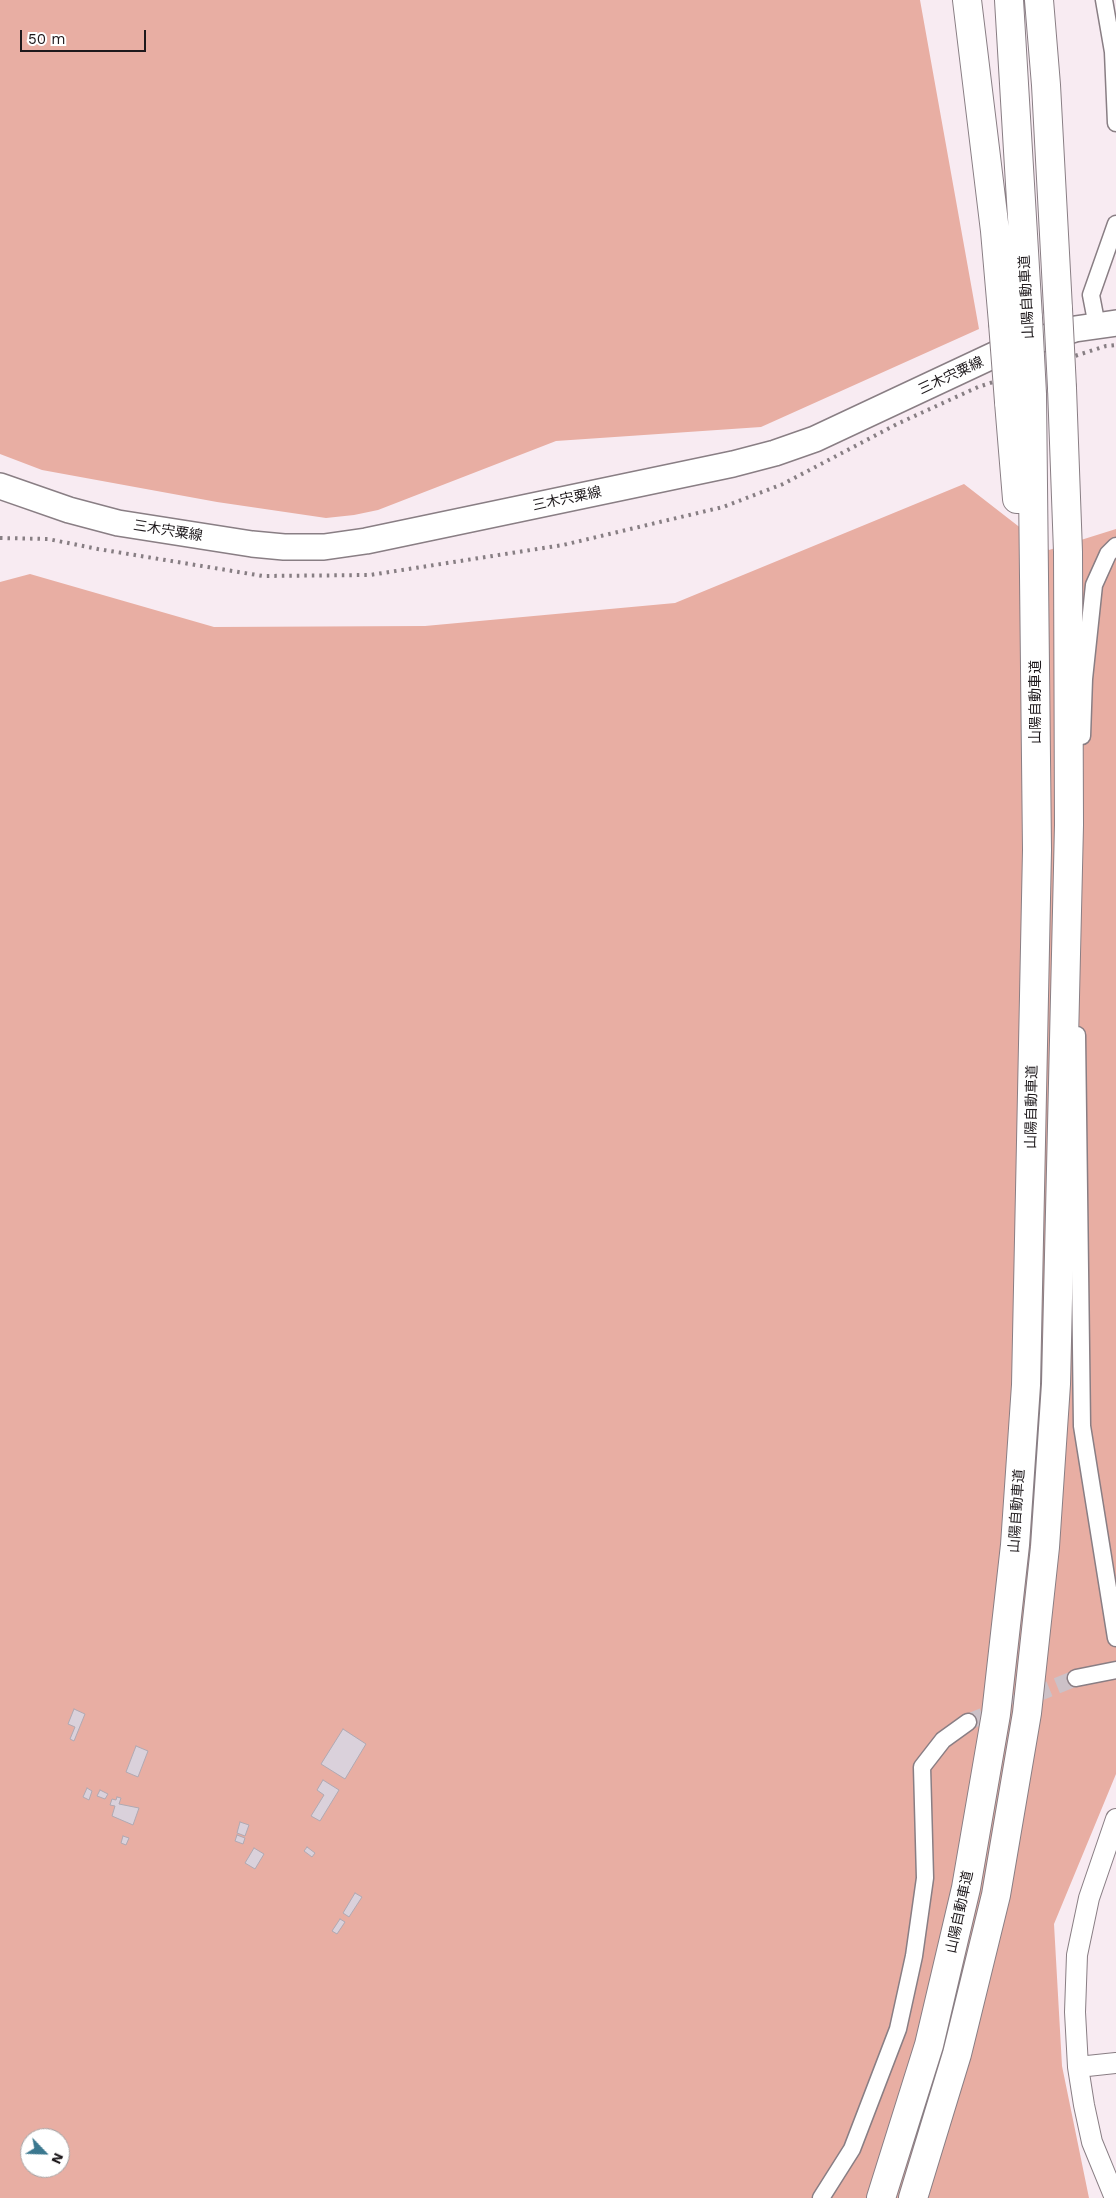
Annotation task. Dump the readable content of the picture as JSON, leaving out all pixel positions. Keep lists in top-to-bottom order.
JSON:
{
  "streets": {
    "highway": ["山陽自動車道"],
    "main road": ["三木宍粟線"]
  },
  "scale_bar": "50 m",
  "north": "bottom right"
}
